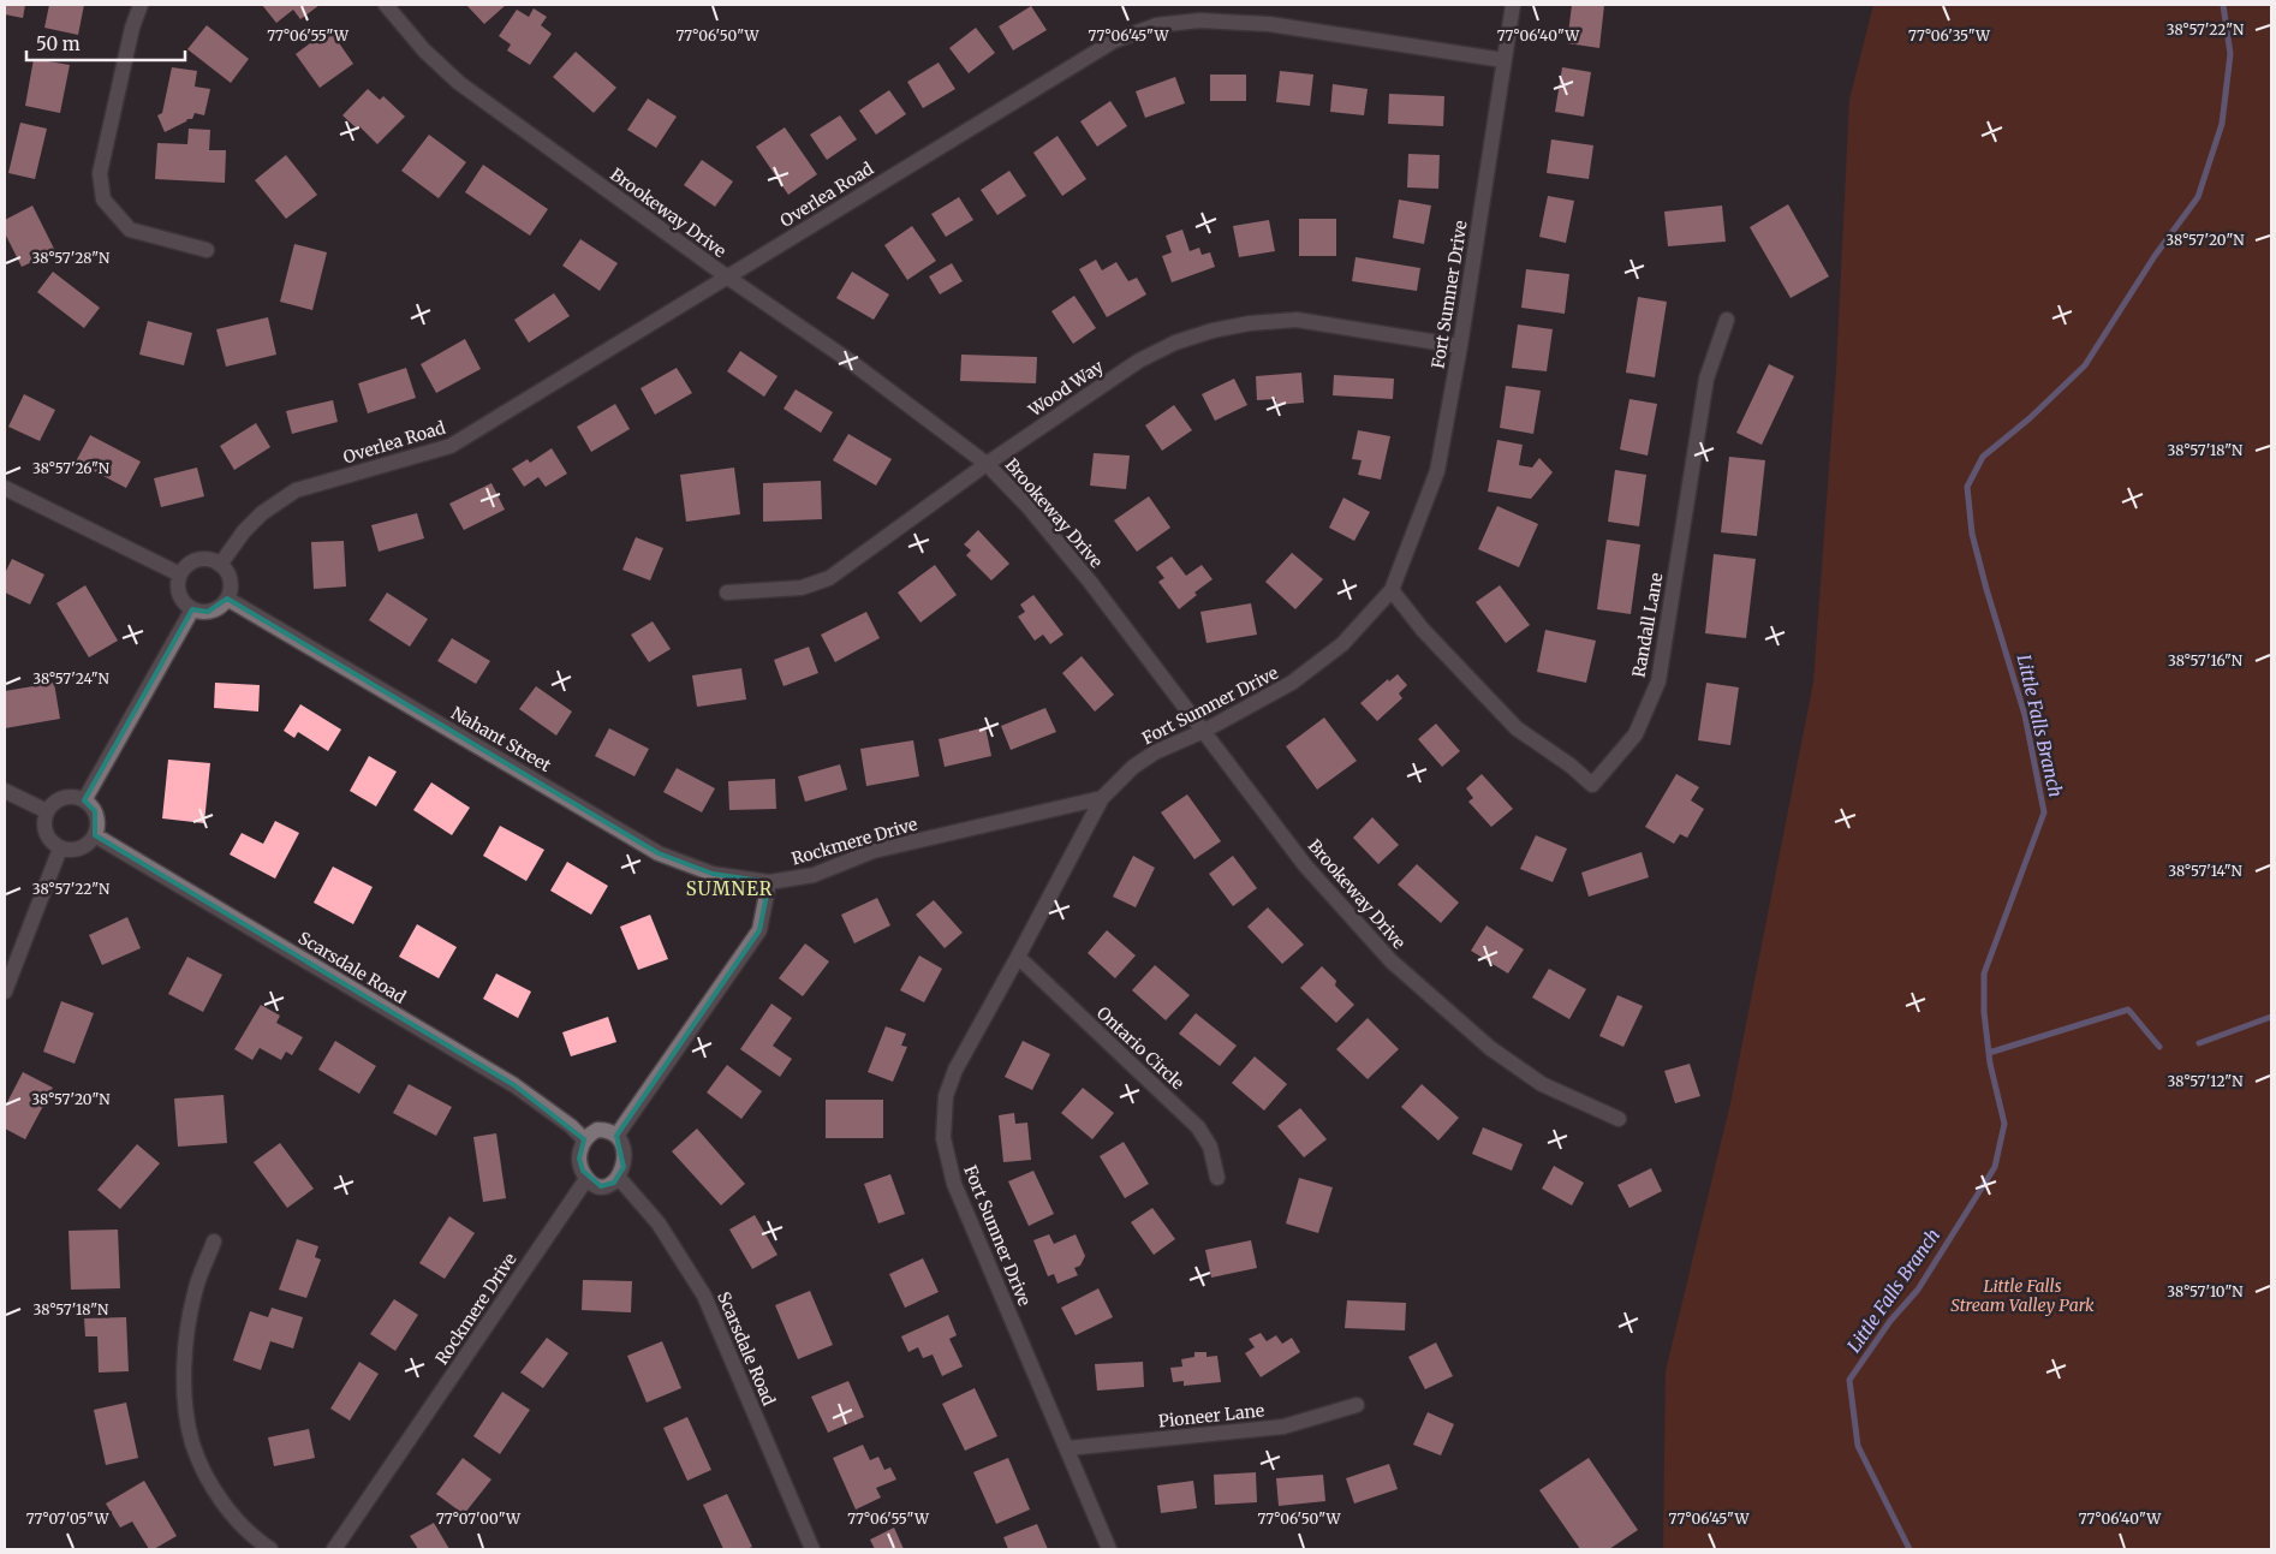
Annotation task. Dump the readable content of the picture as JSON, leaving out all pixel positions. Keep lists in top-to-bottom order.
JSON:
{
  "streets": {
    "street": [
      "Overlea Road",
      "Brookeway Drive",
      "Fort Sumner Drive",
      "Wood Way",
      "Randall Lane",
      "Nahant Street",
      "Rockmere Drive",
      "Scarsdale Road",
      "Ontario Circle",
      "Pioneer Lane"
    ]
  },
  "crossings": [
    ["Overlea Road", "Brookeway Drive"],
    ["Overlea Road", "Fort Sumner Drive"],
    ["Overlea Road", "Nahant Street"],
    ["Brookeway Drive", "Fort Sumner Drive"],
    ["Brookeway Drive", "Wood Way"],
    ["Fort Sumner Drive", "Wood Way"],
    ["Fort Sumner Drive", "Randall Lane"],
    ["Fort Sumner Drive", "Rockmere Drive"],
    ["Fort Sumner Drive", "Ontario Circle"],
    ["Fort Sumner Drive", "Pioneer Lane"],
    ["Nahant Street", "Rockmere Drive"],
    ["Rockmere Drive", "Scarsdale Road"]
  ],
  "districts": ["SUMNER"],
  "water": ["Little Falls Branch"],
  "parks": ["Little Falls Stream Valley Park"],
  "scale_bar": "50 m",
  "coordinates": [
    "38°57'22\"N",
    "77°06'55\"W",
    "77°06'50\"W",
    "77°06'45\"W",
    "77°06'40\"W",
    "77°06'35\"W",
    "38°57'20\"N",
    "38°57'28\"N",
    "38°57'18\"N",
    "38°57'26\"N",
    "38°57'16\"N",
    "38°57'24\"N",
    "38°57'14\"N",
    "38°57'12\"N",
    "38°57'10\"N",
    "77°07'05\"W",
    "77°07'00\"W"
  ]
}
